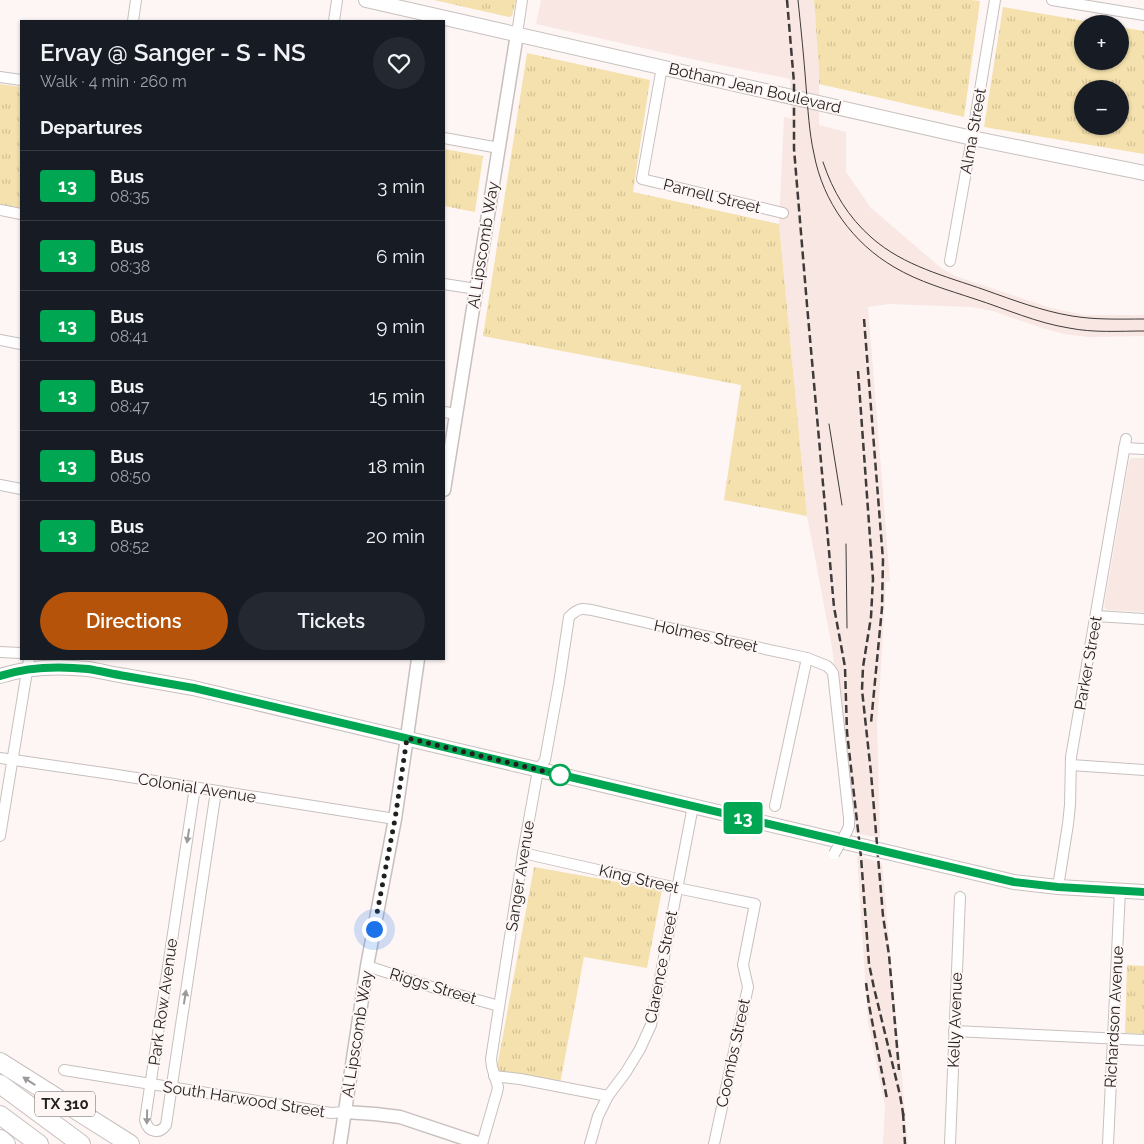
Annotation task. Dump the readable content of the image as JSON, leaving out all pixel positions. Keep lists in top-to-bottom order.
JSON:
{
  "streets": {
    "highway": ["TX 310"],
    "main road": ["Botham Jean Boulevard"],
    "street": [
      "Alma Street",
      "Parnell Street",
      "Al Lipscomb Way",
      "Holmes Street",
      "Parker Street",
      "Colonial Avenue",
      "Sanger Avenue",
      "King Street",
      "Clarence Street",
      "Riggs Street",
      "Park Row Avenue",
      "Richardson Avenue",
      "Kelly Avenue",
      "Coombs Street",
      "South Harwood Street"
    ]
  },
  "crossings": [
    ["Botham Jean Boulevard", "Alma Street"],
    ["Botham Jean Boulevard", "Parnell Street"],
    ["Botham Jean Boulevard", "Al Lipscomb Way"],
    ["Al Lipscomb Way", "Colonial Avenue"],
    ["Al Lipscomb Way", "Riggs Street"],
    ["Al Lipscomb Way", "South Harwood Street"],
    ["Holmes Street", "Sanger Avenue"],
    ["Colonial Avenue", "Park Row Avenue"],
    ["Sanger Avenue", "King Street"],
    ["Sanger Avenue", "Riggs Street"],
    ["Sanger Avenue", "South Harwood Street"],
    ["King Street", "Clarence Street"],
    ["King Street", "Coombs Street"],
    ["Park Row Avenue", "South Harwood Street"]
  ],
  "lines": ["bus line 13"],
  "page": {
    "on_map": "13",
    "map_buttons": ["+", "−"],
    "heading": [
      ["Ervay @ Sanger - S - NS", "Walk · 4 min · 260 m"],
      "Departures"
    ],
    "list": [
      {
        "mark": "13",
        "name": "Bus",
        "note": "08:35",
        "value": "3 min"
      },
      {
        "mark": "13",
        "name": "Bus",
        "note": "08:38",
        "value": "6 min"
      },
      {
        "mark": "13",
        "name": "Bus",
        "note": "08:41",
        "value": "9 min"
      },
      {
        "mark": "13",
        "name": "Bus",
        "note": "08:47",
        "value": "15 min"
      },
      {
        "mark": "13",
        "name": "Bus",
        "note": "08:50",
        "value": "18 min"
      },
      {
        "mark": "13",
        "name": "Bus",
        "note": "08:52",
        "value": "20 min"
      }
    ],
    "buttons": ["Directions", "Tickets"]
  }
}
